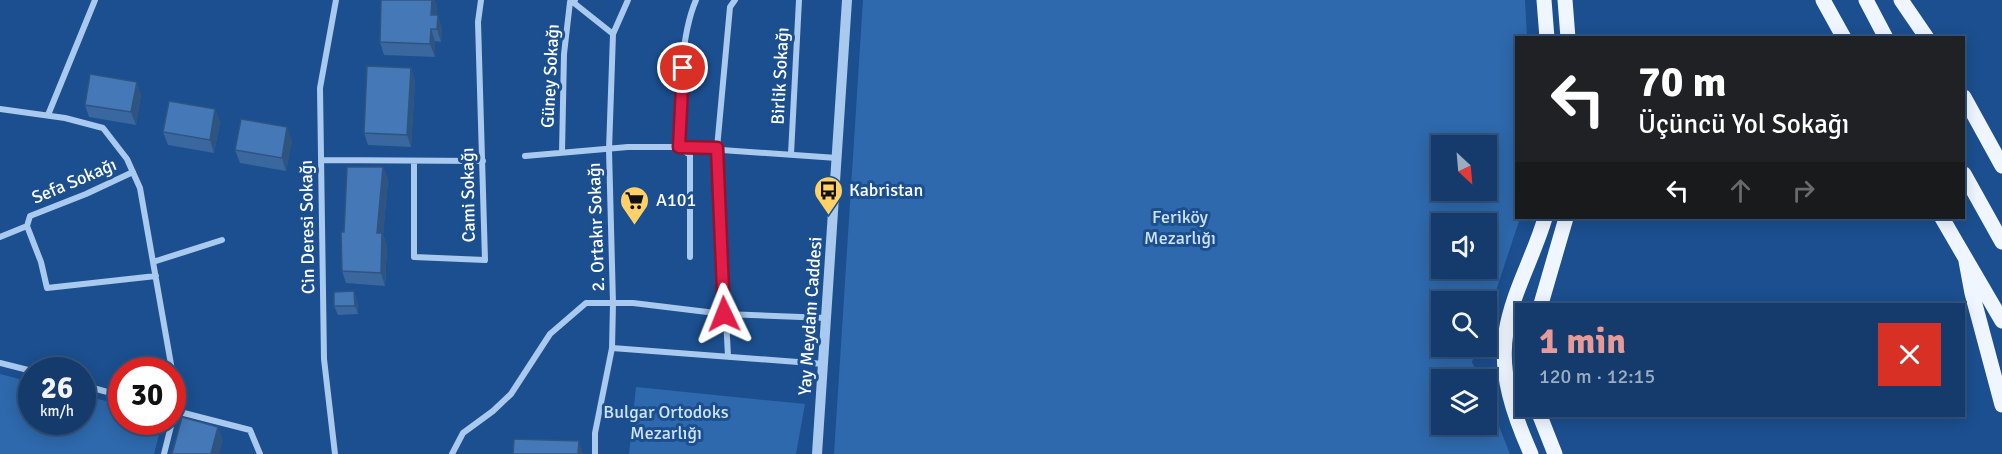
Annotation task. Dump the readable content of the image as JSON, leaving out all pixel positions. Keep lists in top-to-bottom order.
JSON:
{
  "streets": {
    "street": [
      "Güney Sokağı",
      "Birlik Sokağı",
      "Sefa Sokağı",
      "Cami Sokağı",
      "Cin Deresi Sokağı",
      "2. Ortakır Sokağı",
      "Yay Meydanı Caddesi"
    ]
  },
  "crossings": [
    ["Güney Sokağı", "2. Ortakır Sokağı"]
  ],
  "parks": ["Feriköy Mezarlığı", "Bulgar Ortodoks Mezarlığı"],
  "places": {
    "bus stop": ["Kabristan"],
    "supermarket": ["A101"]
  },
  "north": "bottom right",
  "page": {
    "turn": ["70 m", "Üçüncü Yol Sokağı"],
    "heading": ["1 min", "120 m · 12:15"],
    "speed": "26 km/h",
    "limit": "30"
  }
}
